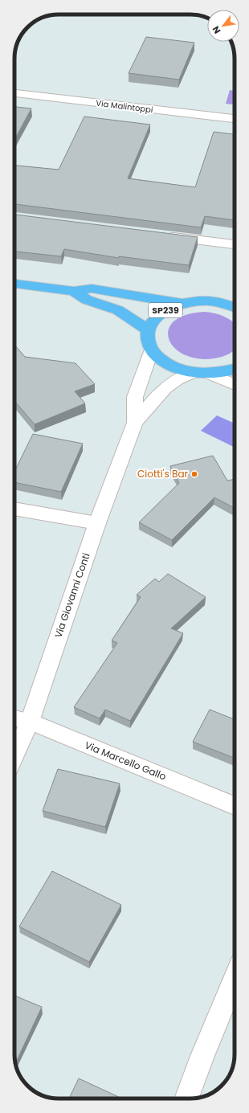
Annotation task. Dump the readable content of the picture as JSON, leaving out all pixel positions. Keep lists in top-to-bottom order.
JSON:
{
  "streets": {
    "main road": ["SP239"],
    "street": ["Via Malintoppi", "Via Giovanni Conti", "Via Marcello Gallo"]
  },
  "crossings": [
    ["SP239", "Via Giovanni Conti"],
    ["Via Giovanni Conti", "Via Marcello Gallo"]
  ],
  "places": ["Ciotti's Bar"],
  "north": "bottom left"
}
